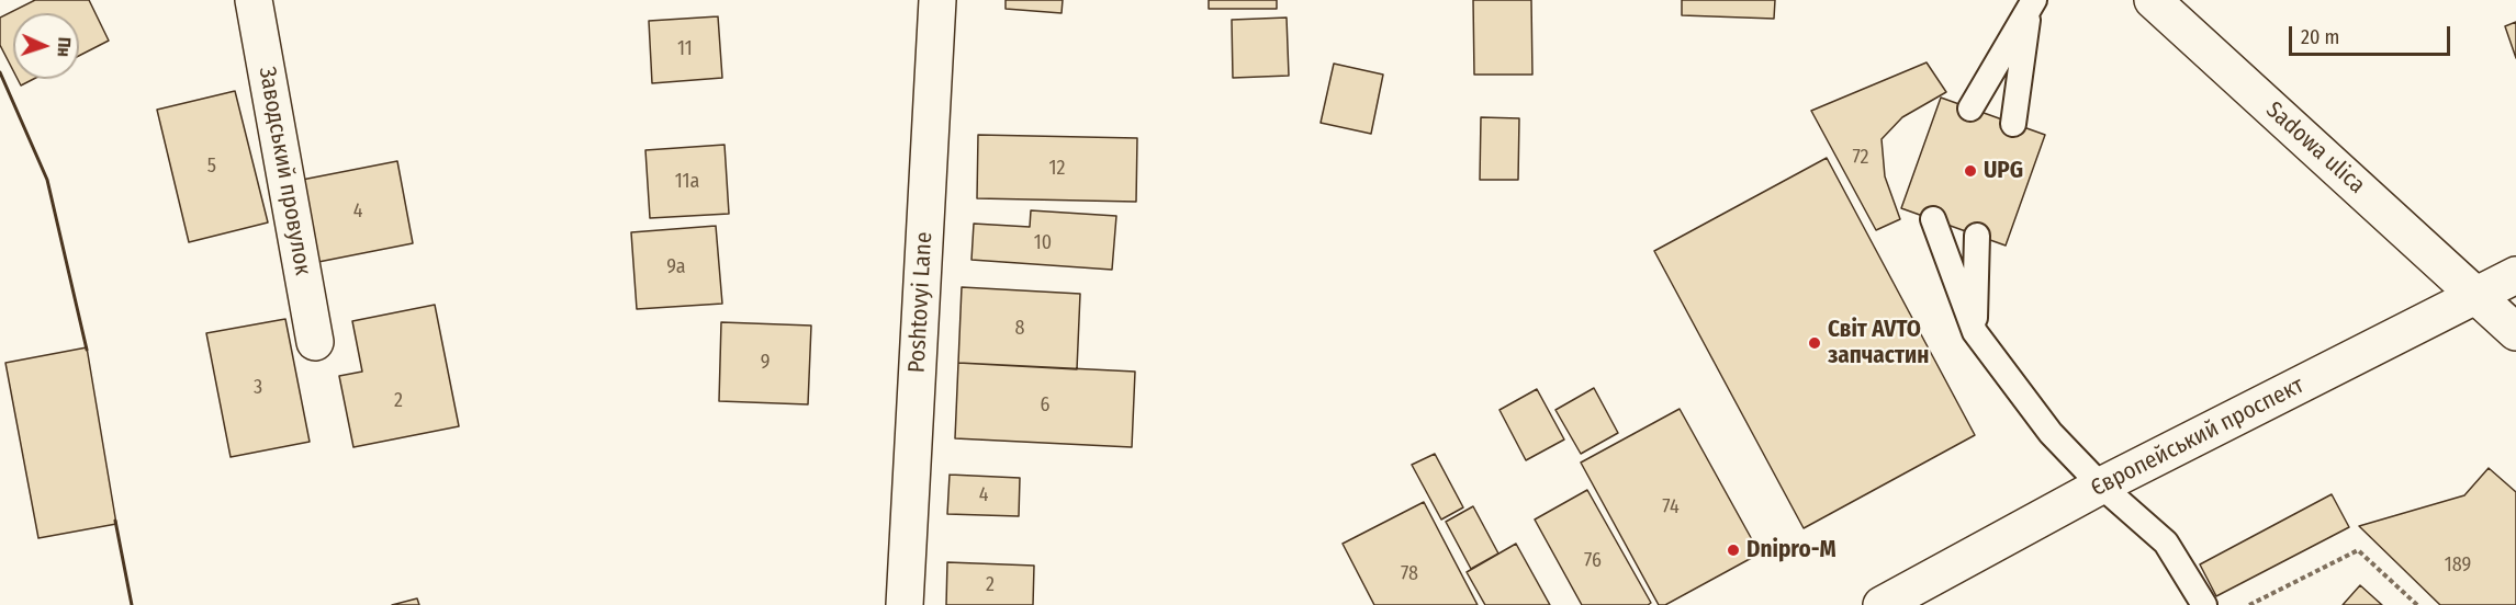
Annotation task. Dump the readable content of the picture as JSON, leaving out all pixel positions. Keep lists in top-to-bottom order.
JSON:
{
  "streets": {
    "main road": [
      "Sadowa ulica",
      "Заводський провулок",
      "Poshtovyi Lane",
      "Європейський проспект"
    ]
  },
  "crossings": [
    ["Sadowa ulica", "Європейський проспект"]
  ],
  "places": ["UPG", "Світ AVTO запчастин", "Dnipro-M"],
  "house_numbers": [
    "11",
    "72",
    "5",
    "12",
    "11а",
    "4",
    "10",
    "9а",
    "8",
    "9",
    "3",
    "2",
    "6",
    "4",
    "74",
    "76",
    "189",
    "78",
    "2"
  ],
  "scale_bar": "20 m",
  "north": "right"
}
